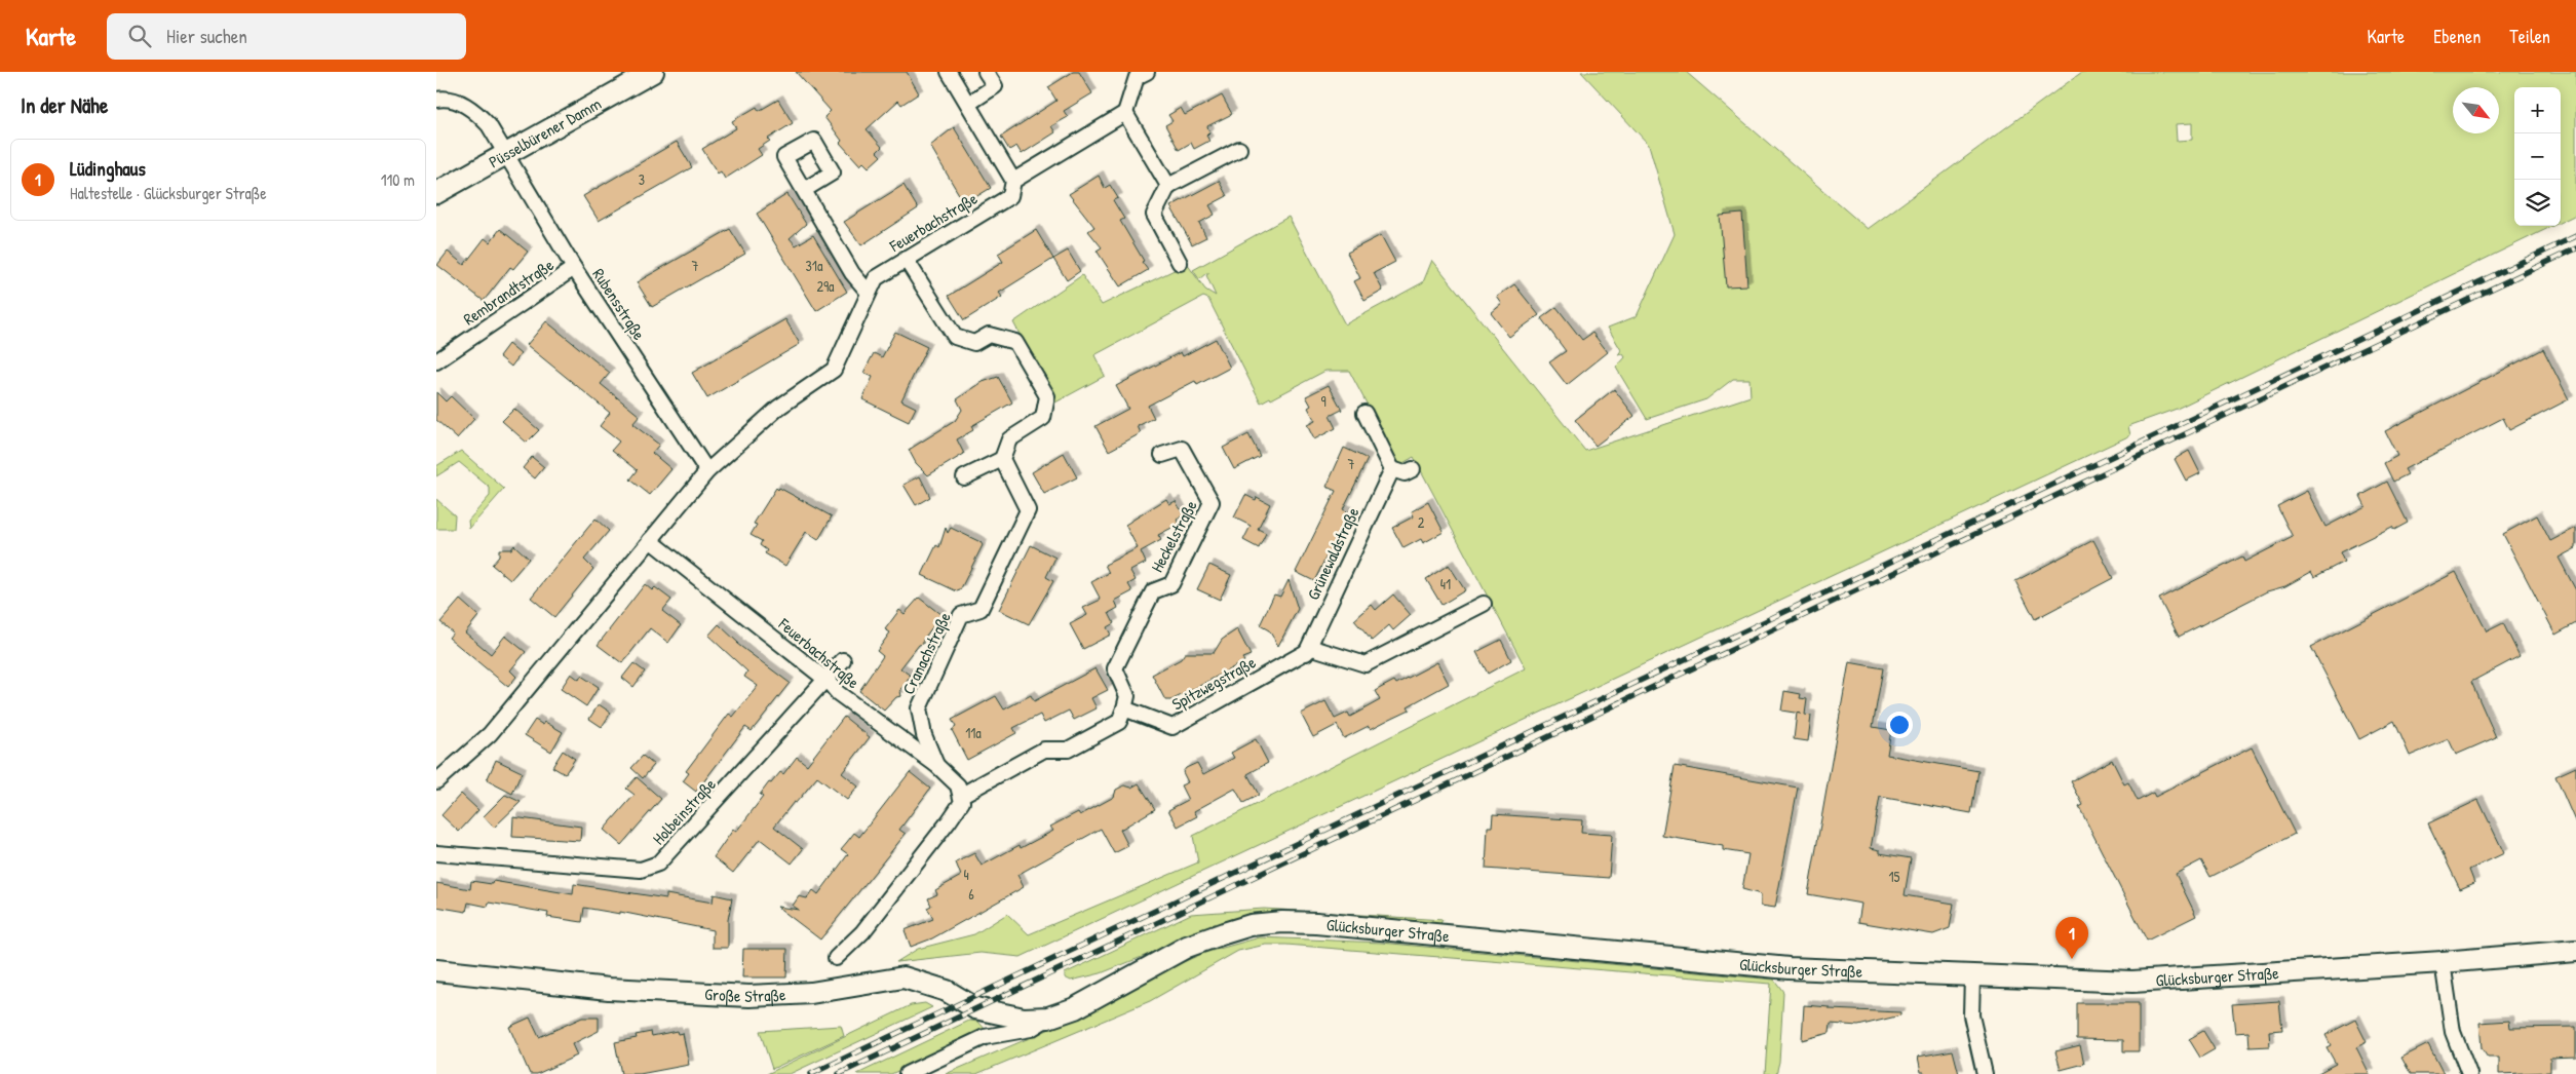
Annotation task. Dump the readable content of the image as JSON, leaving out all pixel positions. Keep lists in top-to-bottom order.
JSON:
{
  "streets": {
    "main road": ["Püsselbürener Damm", "Glücksburger Straße", "Große Straße"],
    "street": [
      "Feuerbachstraße",
      "Rembrandtstraße",
      "Rubensstraße",
      "Heckelstraße",
      "Grünewaldstraße",
      "Cranachstraße",
      "Spitzwegstraße",
      "Holbeinstraße"
    ]
  },
  "crossings": [
    ["Püsselbürener Damm", "Rubensstraße"],
    ["Feuerbachstraße", "Rubensstraße"],
    ["Feuerbachstraße", "Cranachstraße"],
    ["Feuerbachstraße", "Holbeinstraße"],
    ["Rembrandtstraße", "Rubensstraße"],
    ["Heckelstraße", "Spitzwegstraße"],
    ["Grünewaldstraße", "Spitzwegstraße"],
    ["Glücksburger Straße", "Große Straße"]
  ],
  "house_numbers": [
    "3",
    "7",
    "31a",
    "29a",
    "9",
    "7",
    "2",
    "41",
    "11a",
    "4",
    "15",
    "6"
  ],
  "north": "bottom right",
  "page": {
    "header": "Karte",
    "search": "Hier suchen",
    "nav": ["Karte", "Ebenen", "Teilen"],
    "heading": "In der Nähe",
    "map_buttons": ["+", "−"],
    "list": [
      {
        "mark": "1",
        "name": "Lüdinghaus",
        "note": "Haltestelle · Glücksburger Straße",
        "value": "110 m"
      }
    ],
    "pins": "1"
  }
}
